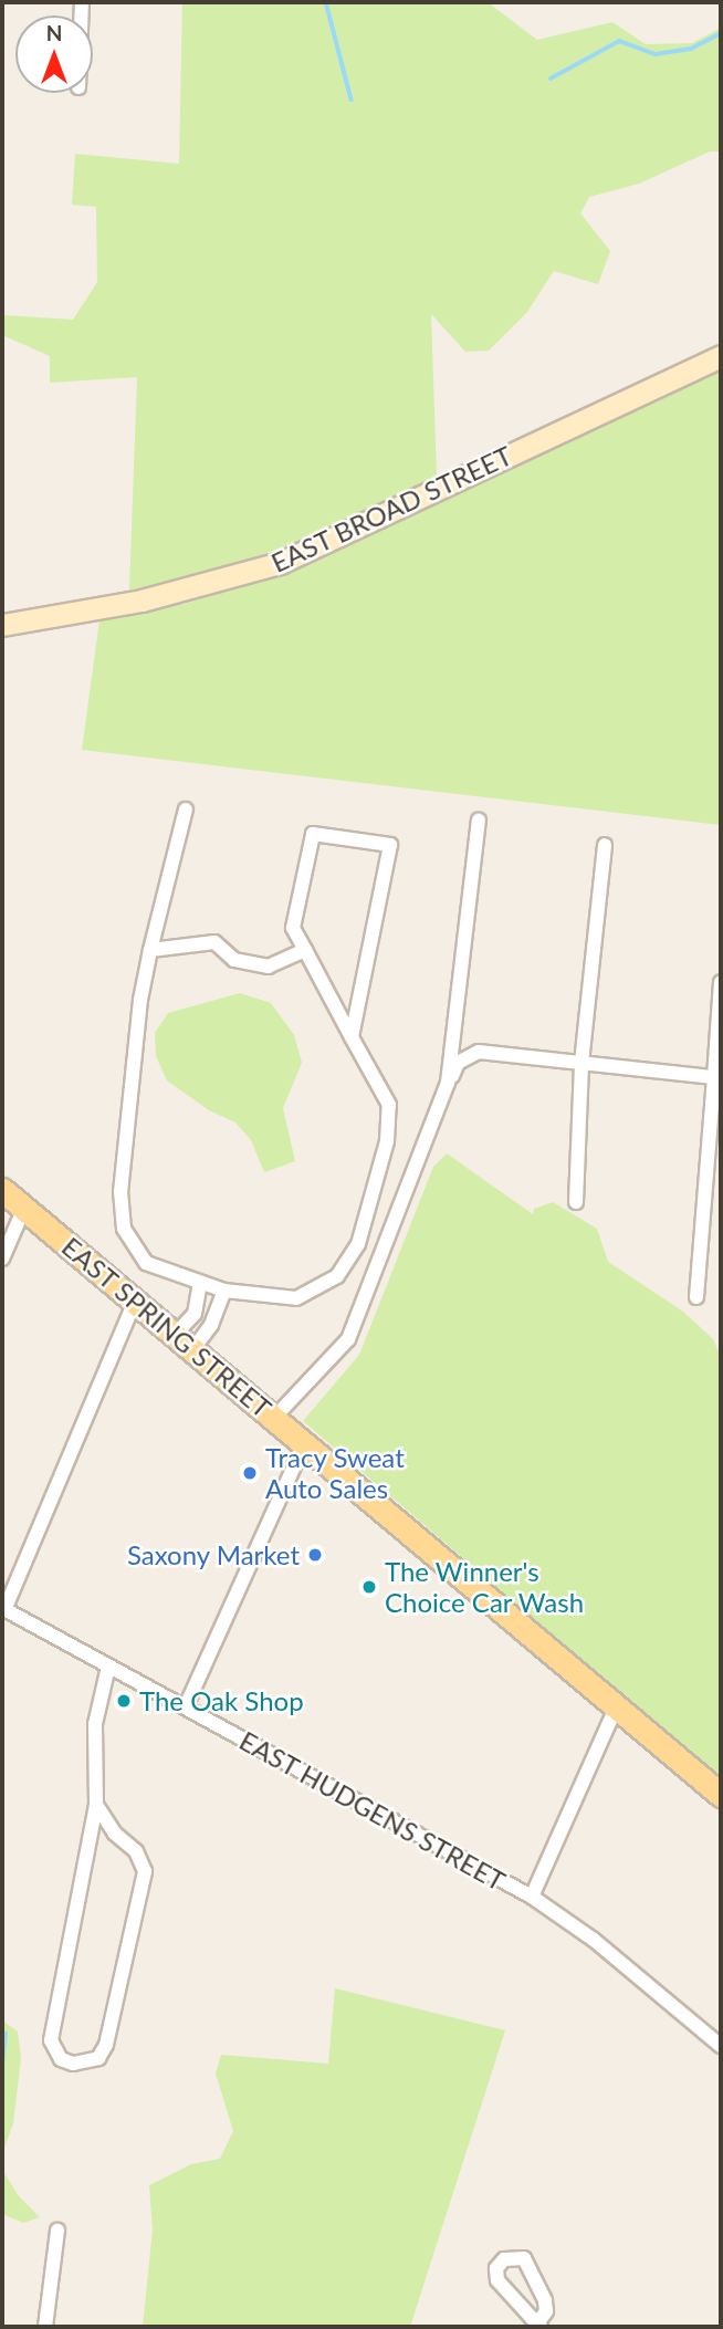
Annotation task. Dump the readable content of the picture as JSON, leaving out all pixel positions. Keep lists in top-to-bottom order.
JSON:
{
  "streets": {
    "main road": ["EAST SPRING STREET"],
    "street": ["EAST BROAD STREET", "EAST HUDGENS STREET"]
  },
  "places": [
    "Tracy Sweat Auto Sales",
    "Saxony Market",
    "The Winner's Choice Car Wash",
    "The Oak Shop"
  ],
  "north": "top"
}
